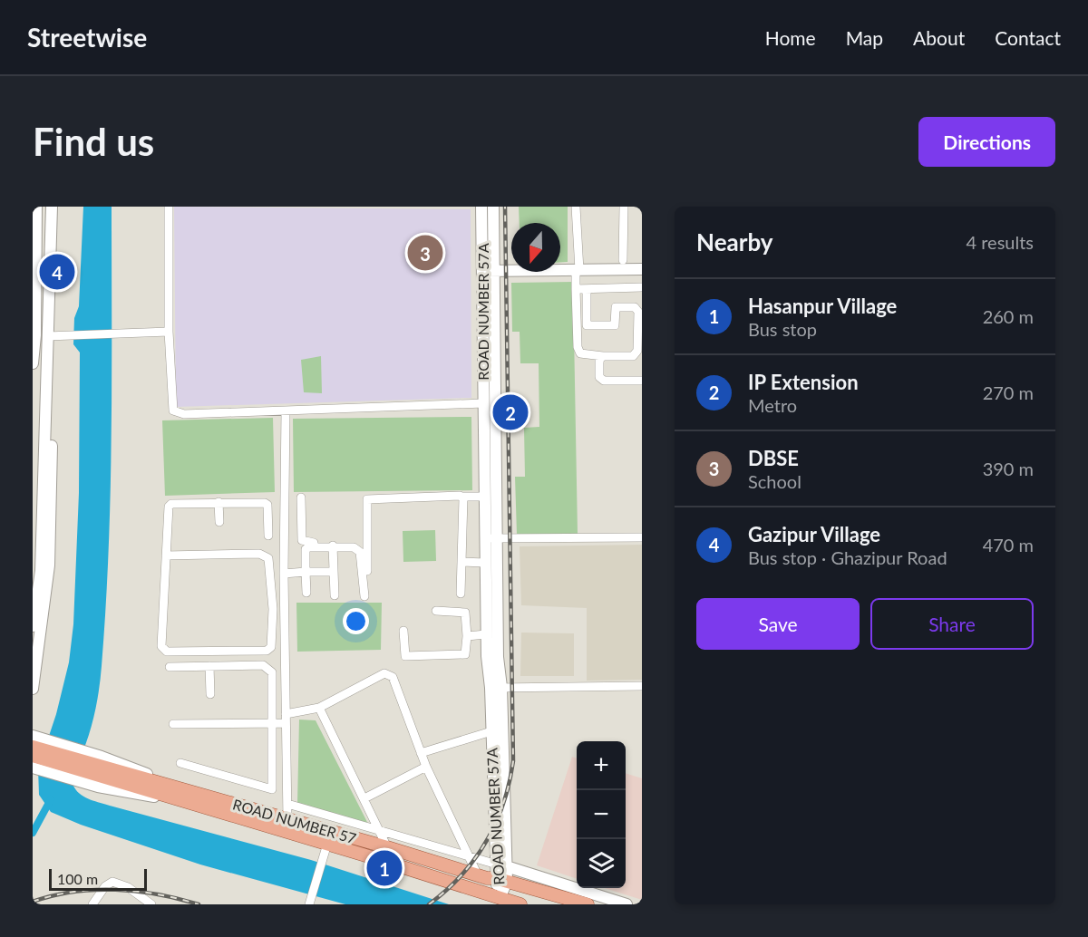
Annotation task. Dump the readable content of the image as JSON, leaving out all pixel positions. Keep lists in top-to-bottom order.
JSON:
{
  "streets": {
    "main road": ["ROAD NUMBER 57"],
    "street": ["ROAD NUMBER 57A"]
  },
  "crossings": [
    ["ROAD NUMBER 57A", "ROAD NUMBER 57"]
  ],
  "scale_bar": "100 m",
  "north": "bottom",
  "page": {
    "header": "Streetwise",
    "nav": [
      "Home",
      "Map",
      "About",
      "Contact"
    ],
    "buttons": [
      "Directions",
      ["Save", "Share"]
    ],
    "title": "Find us",
    "heading": ["Nearby", "4 results"],
    "pins": [
      "3",
      "4",
      "2",
      "1"
    ],
    "list": [
      {
        "mark": "1",
        "name": "Hasanpur Village",
        "note": "Bus stop",
        "value": "260 m"
      },
      {
        "mark": "2",
        "name": "IP Extension",
        "note": "Metro",
        "value": "270 m"
      },
      {
        "mark": "3",
        "name": "DBSE",
        "note": "School",
        "value": "390 m"
      },
      {
        "mark": "4",
        "name": "Gazipur Village",
        "note": "Bus stop · Ghazipur Road",
        "value": "470 m"
      }
    ],
    "map_buttons": ["+", "−"],
    "scale": "100 m"
  }
}
